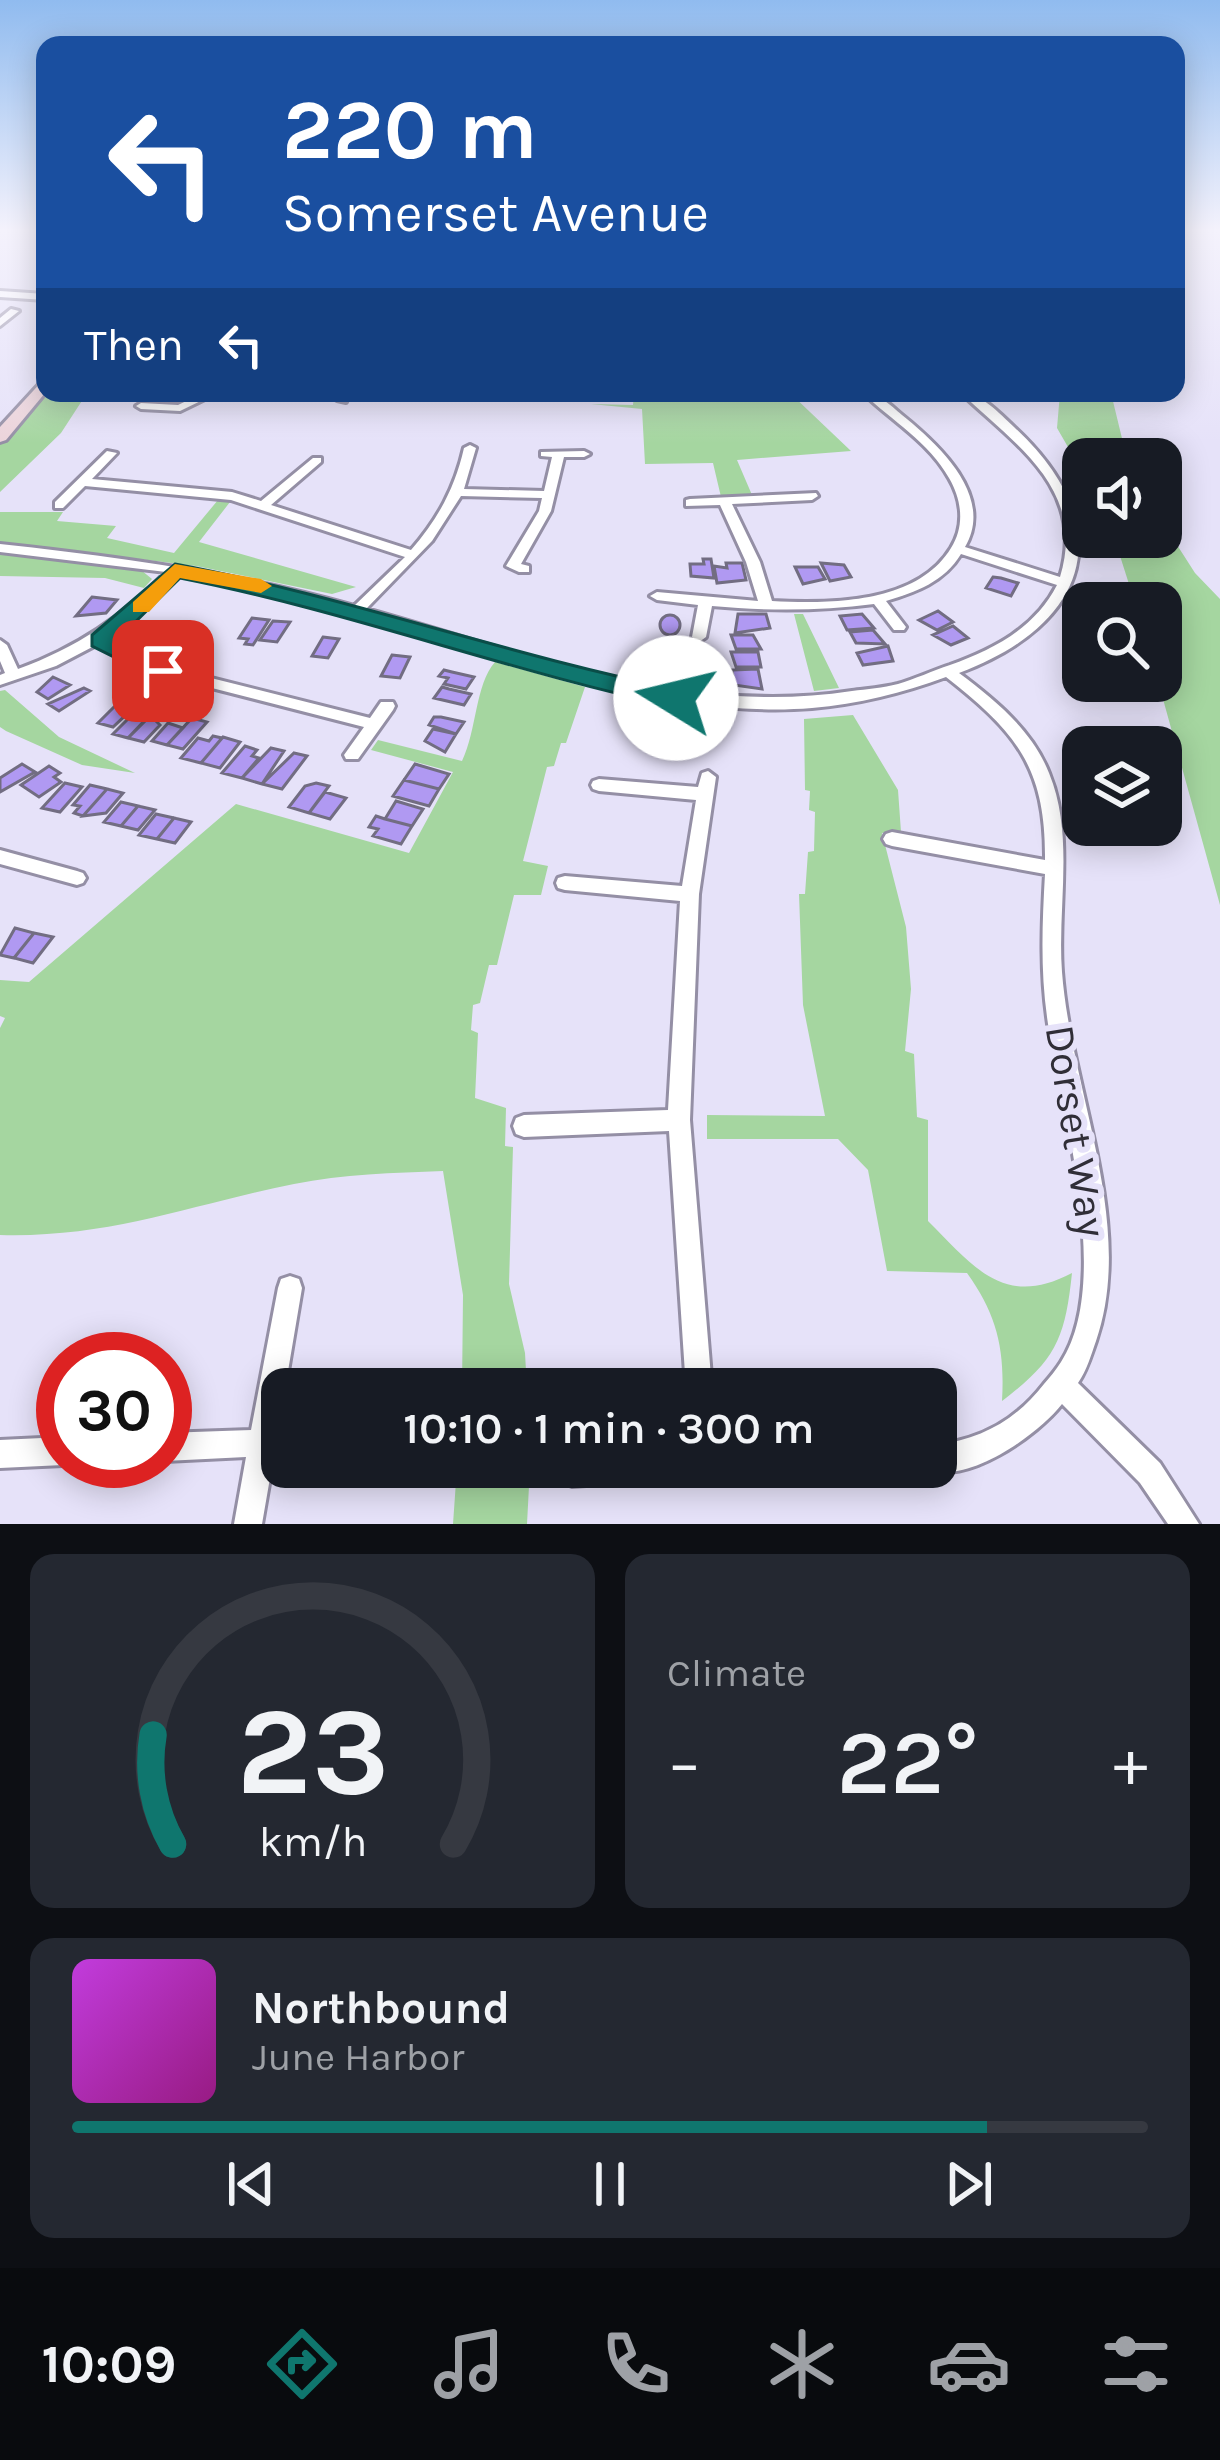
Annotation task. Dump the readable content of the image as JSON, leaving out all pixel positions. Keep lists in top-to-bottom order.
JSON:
{
  "streets": {
    "street": ["Dorset Way"]
  },
  "page": {
    "turn": ["220 m", "Somerset Avenue"],
    "then": "Then",
    "limit": "30",
    "trip": "10:10 · 1 min · 300 m",
    "tile": "Climate",
    "heat": ["−", "22°", "+"],
    "song": ["Northbound", "June Harbor"],
    "tabs": "10:09",
    "gauge": ["23", "km/h"]
  }
}
